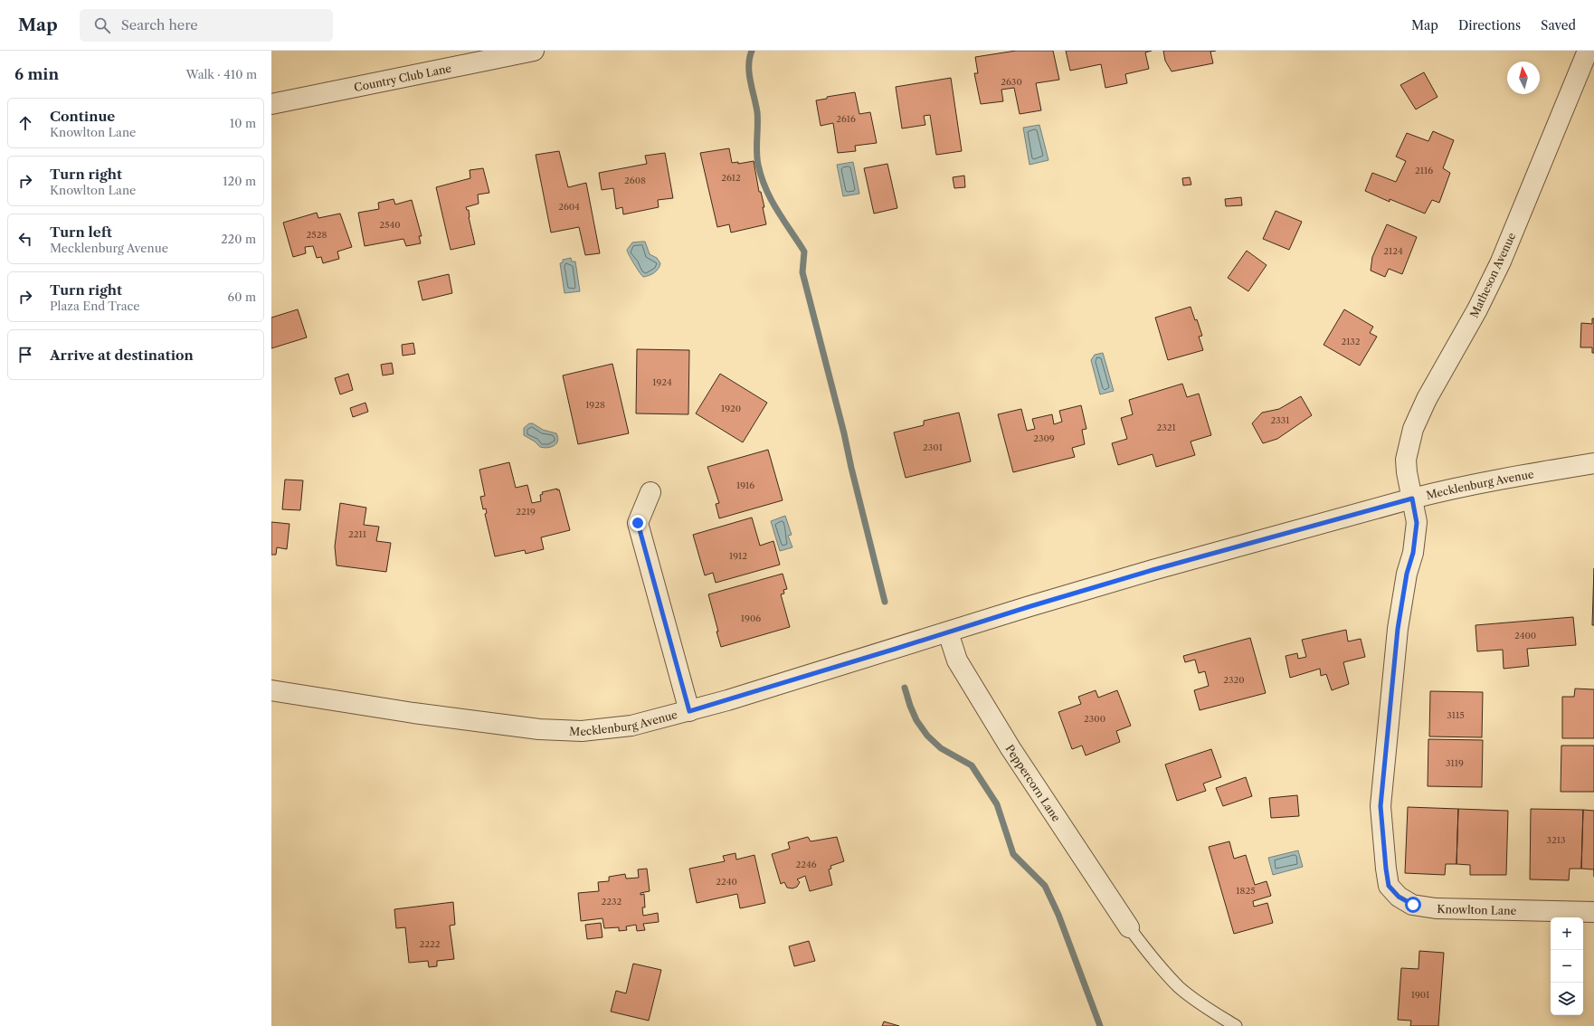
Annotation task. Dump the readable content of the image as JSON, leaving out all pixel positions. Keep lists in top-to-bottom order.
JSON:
{
  "streets": {
    "street": [
      "Country Club Lane",
      "Matheson Avenue",
      "Mecklenburg Avenue",
      "Peppercorn Lane",
      "Knowlton Lane"
    ]
  },
  "crossings": [
    ["Matheson Avenue", "Mecklenburg Avenue"],
    ["Matheson Avenue", "Knowlton Lane"],
    ["Mecklenburg Avenue", "Peppercorn Lane"],
    ["Mecklenburg Avenue", "Knowlton Lane"]
  ],
  "house_numbers": [
    "2630",
    "2616",
    "2116",
    "2612",
    "2608",
    "2604",
    "2540",
    "2528",
    "2124",
    "2132",
    "1924",
    "1928",
    "1920",
    "2331",
    "2321",
    "2309",
    "2301",
    "1916",
    "2219",
    "2211",
    "1912",
    "1906",
    "2400",
    "2320",
    "3115",
    "2300",
    "3119",
    "3213",
    "2246",
    "2240",
    "1825",
    "2232",
    "2222",
    "1901"
  ],
  "north": "top",
  "page": {
    "header": "Map",
    "search": "Search here",
    "nav": ["Map", "Directions", "Saved"],
    "heading": ["6 min", "Walk · 410 m"],
    "list": [
      ["Continue", "Knowlton Lane", "10 m"],
      ["Turn right", "Knowlton Lane", "120 m"],
      ["Turn left", "Mecklenburg Avenue", "220 m"],
      ["Turn right", "Plaza End Trace", "60 m"],
      "Arrive at destination"
    ],
    "map_buttons": ["+", "−"]
  }
}
